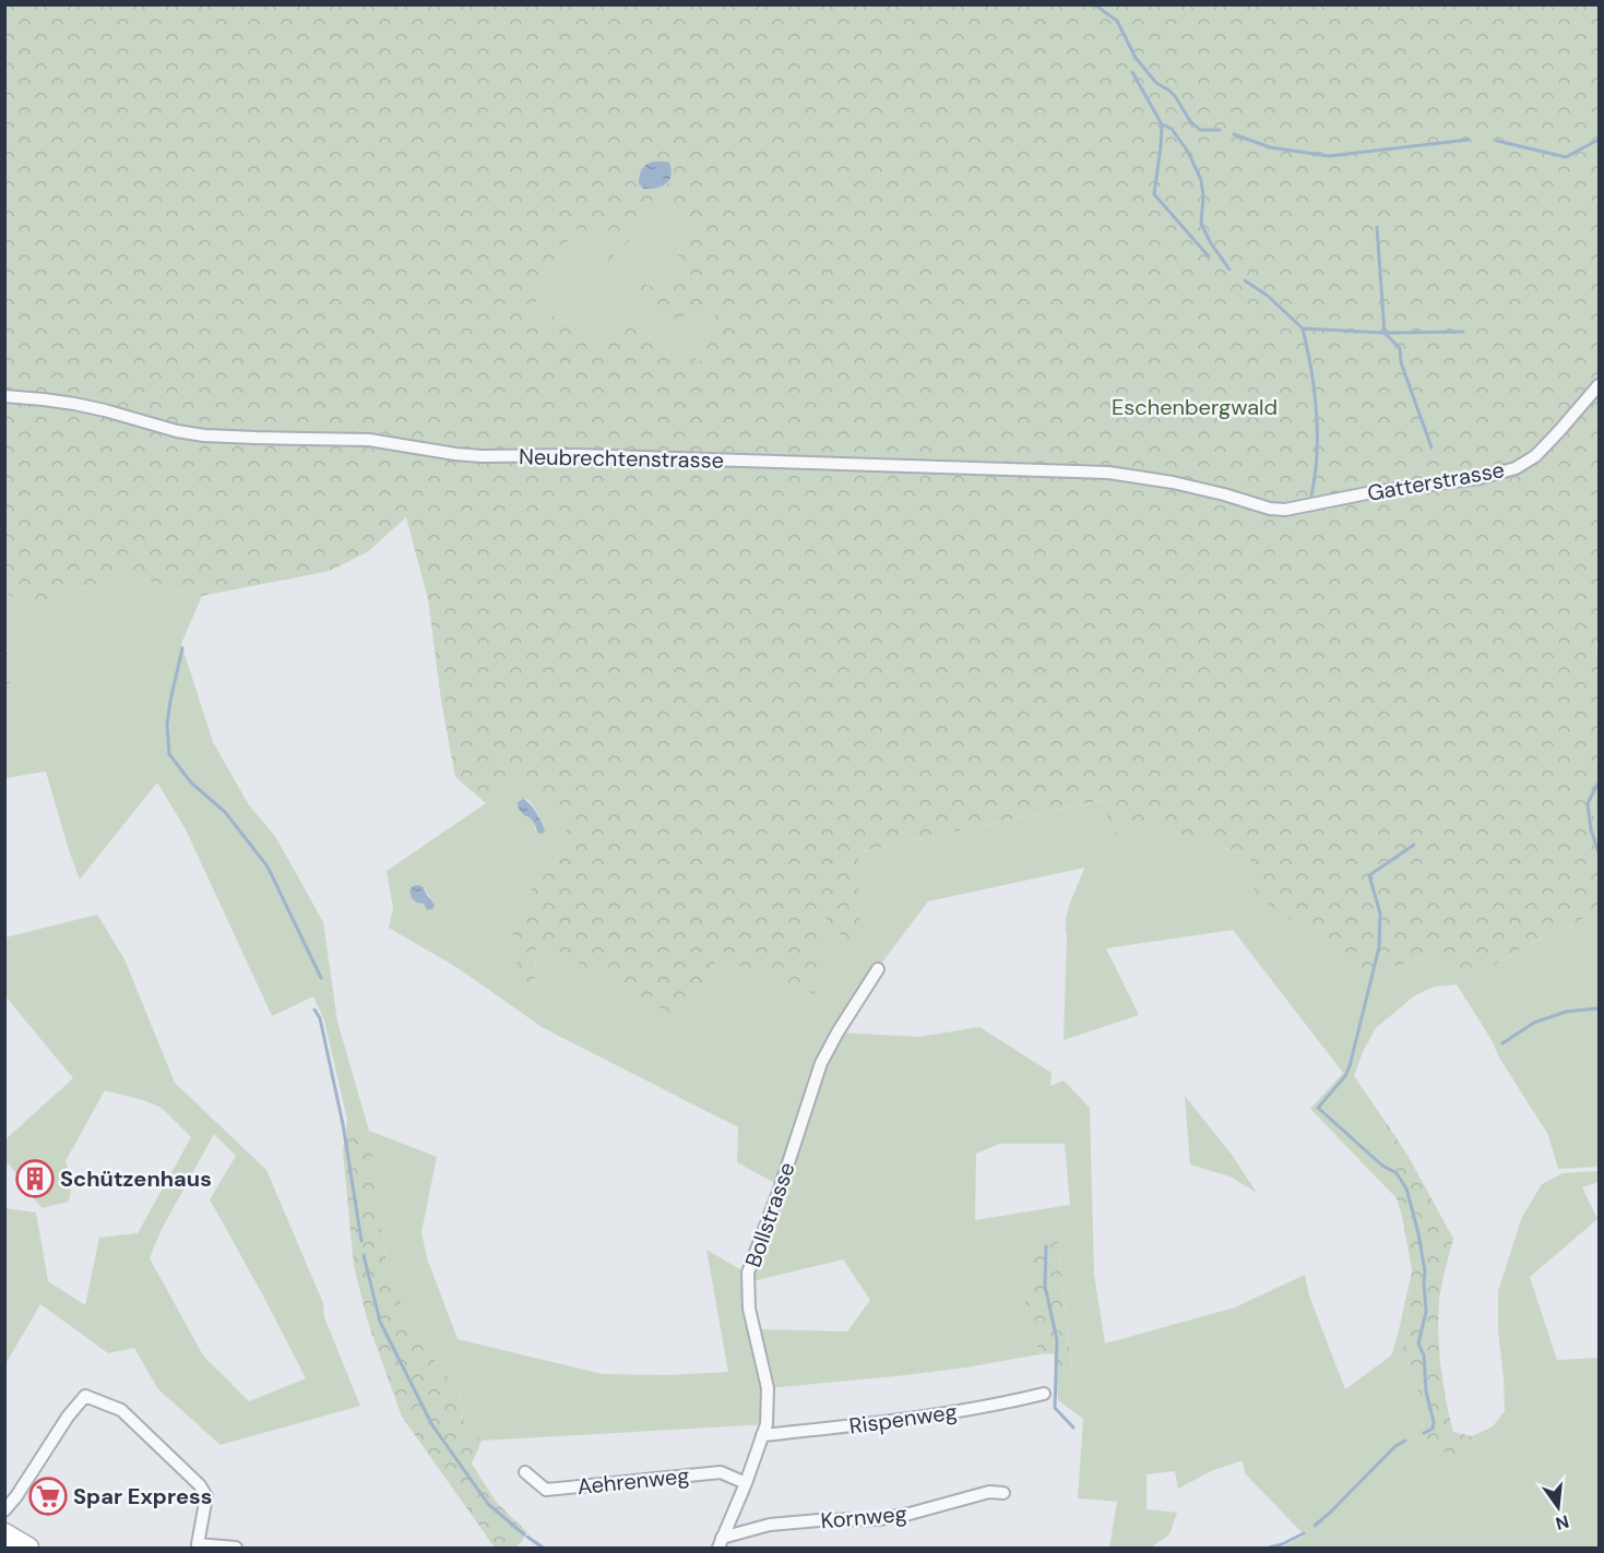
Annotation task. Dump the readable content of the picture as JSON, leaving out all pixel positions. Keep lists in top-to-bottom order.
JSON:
{
  "streets": {
    "street": [
      "Neubrechtenstrasse",
      "Gatterstrasse",
      "Bollstrasse",
      "Rispenweg",
      "Aehrenweg",
      "Kornweg"
    ]
  },
  "crossings": [
    ["Neubrechtenstrasse", "Gatterstrasse"],
    ["Bollstrasse", "Rispenweg"],
    ["Bollstrasse", "Aehrenweg"],
    ["Bollstrasse", "Kornweg"]
  ],
  "parks": ["Eschenbergwald"],
  "places": {
    "building": ["Schützenhaus"],
    "supermarket": ["Spar Express"]
  },
  "north": "bottom"
}
